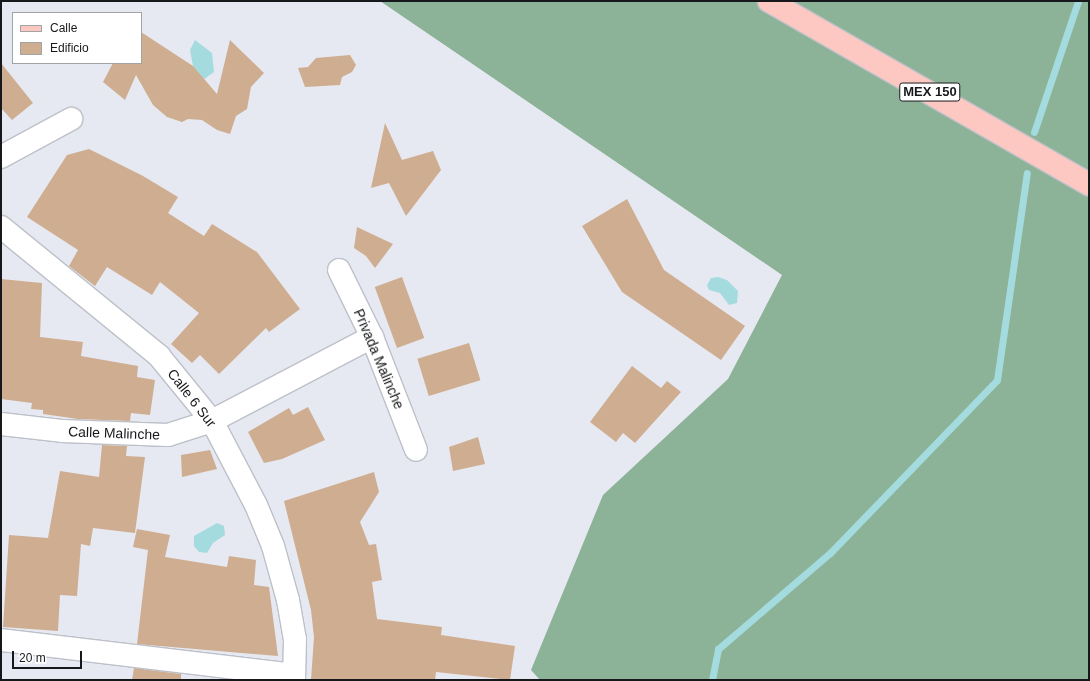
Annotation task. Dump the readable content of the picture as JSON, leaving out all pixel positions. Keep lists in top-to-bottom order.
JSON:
{
  "streets": {
    "main road": ["MEX 150"],
    "street": ["Privada Malinche", "Calle 6 Sur", "Calle Malinche"]
  },
  "crossings": [
    ["Privada Malinche", "Calle Malinche"],
    ["Calle 6 Sur", "Calle Malinche"]
  ],
  "legend": ["Calle", "Edificio"],
  "scale_bar": "20 m"
}
